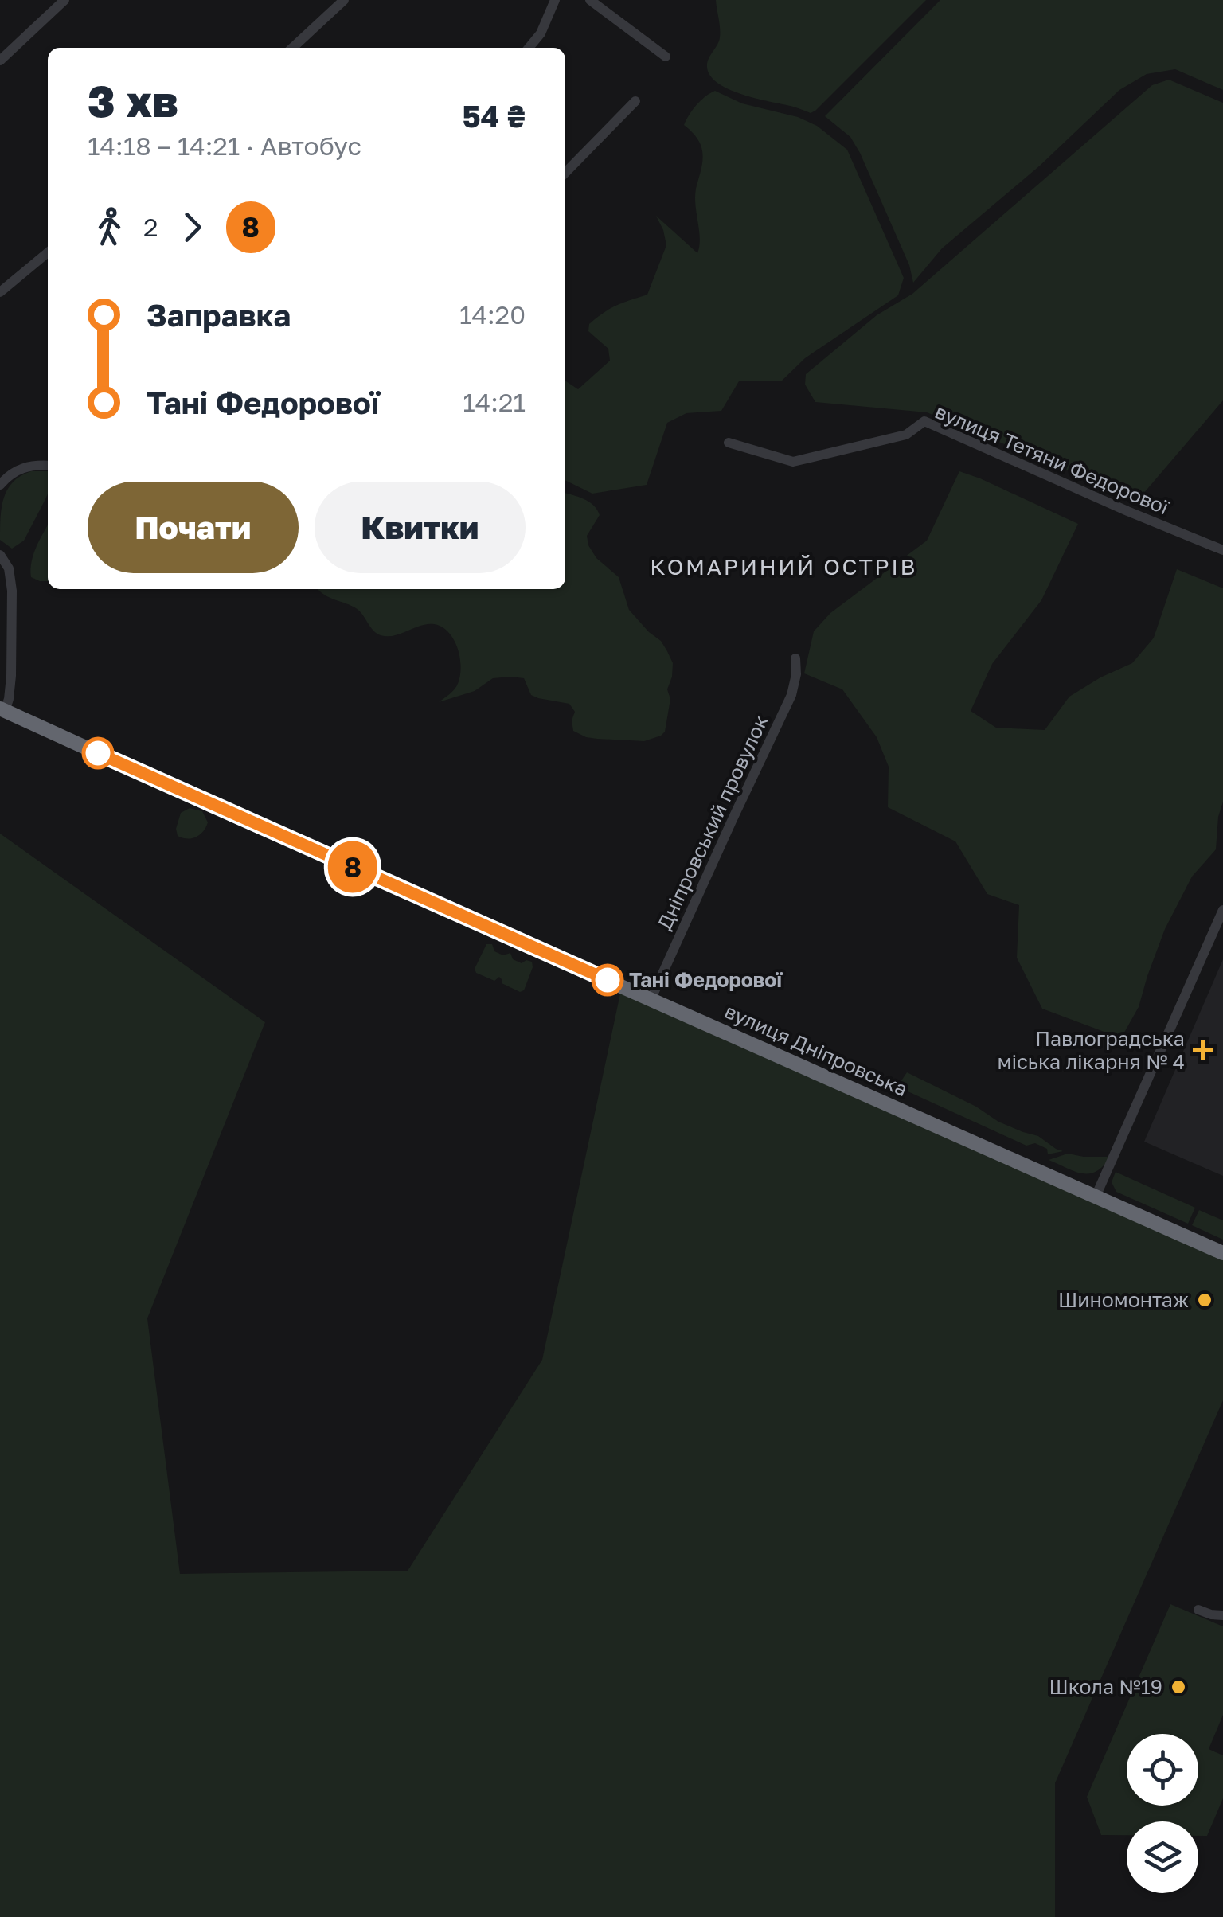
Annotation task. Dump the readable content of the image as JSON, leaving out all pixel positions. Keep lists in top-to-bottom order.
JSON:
{
  "streets": {
    "highway": ["вулиця Дніпровська"],
    "street": ["вулиця Тетяни Федорової", "Дніпровський провулок"]
  },
  "crossings": [
    ["Дніпровський провулок", "вулиця Дніпровська"]
  ],
  "districts": ["КОМАРИНИЙ ОСТРІВ"],
  "places": {
    "other": ["Тані Федорової", "Шиномонтаж", "Школа №19"],
    "health": ["Павлоградська міська лікарня № 4"]
  },
  "lines": ["bus line 8"],
  "page": {
    "on_map": "8",
    "heading": ["3 хв", "14:18 – 14:21 · Автобус", "54 ₴"],
    "legs": ["2", "8"],
    "list": [
      {
        "name": "Заправка",
        "value": "14:20"
      },
      {
        "name": "Тані Федорової",
        "value": "14:21"
      }
    ],
    "buttons": ["Почати", "Квитки"]
  }
}
